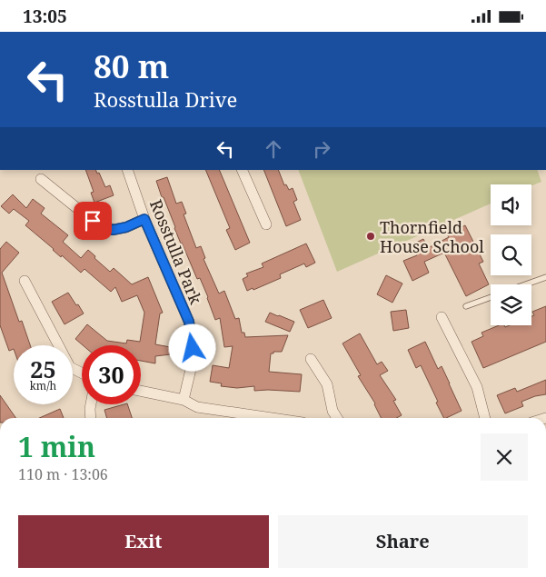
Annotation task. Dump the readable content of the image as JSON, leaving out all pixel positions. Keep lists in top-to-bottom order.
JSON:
{
  "streets": {
    "street": ["Rosstulla Park"]
  },
  "places": ["Thornfield House School"],
  "page": {
    "status": "13:05",
    "turn": ["80 m", "Rosstulla Drive"],
    "speed": "25 km/h",
    "limit": "30",
    "heading": ["1 min", "110 m · 13:06"],
    "buttons": ["Exit", "Share"]
  }
}
